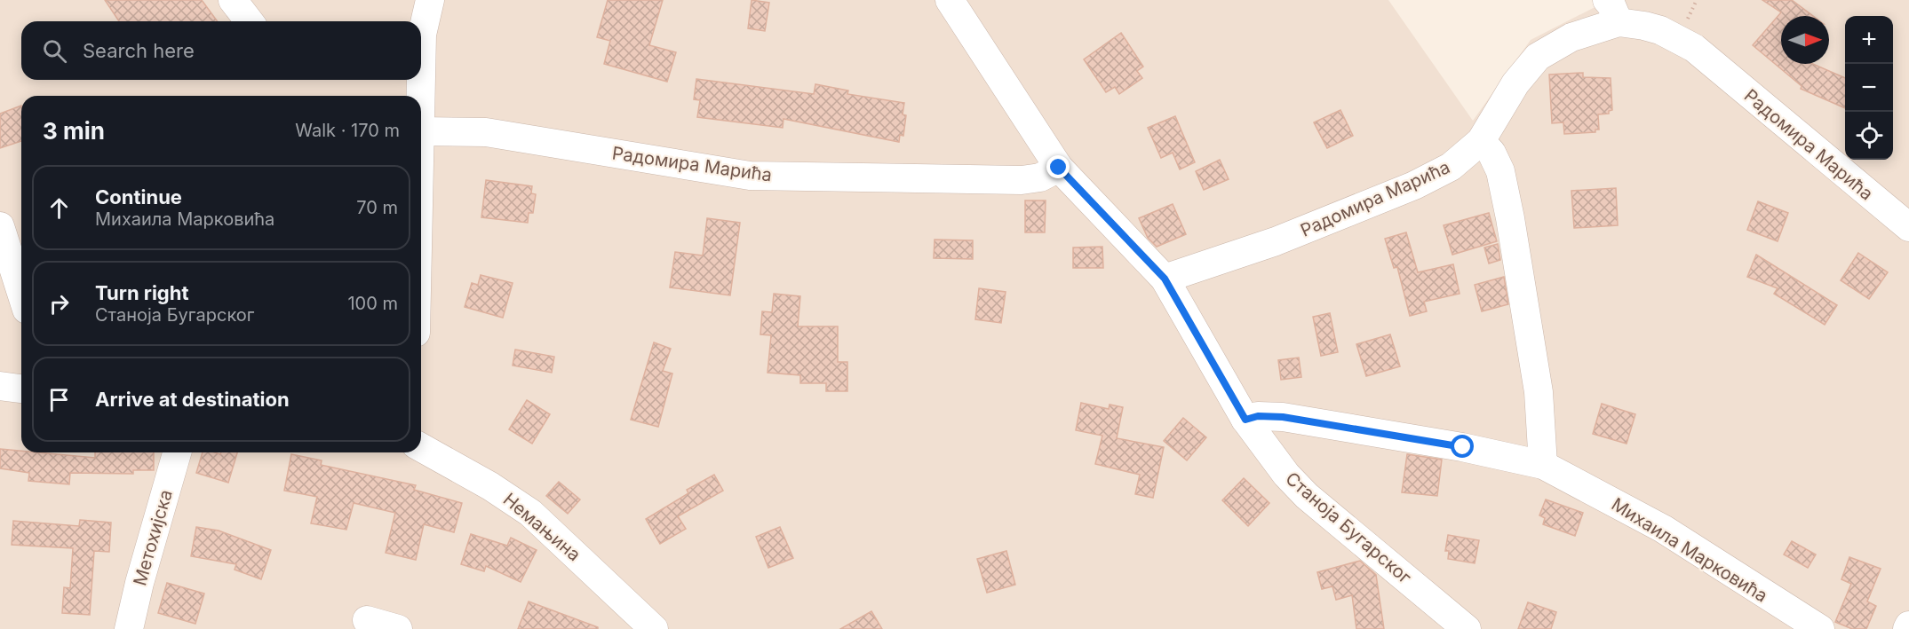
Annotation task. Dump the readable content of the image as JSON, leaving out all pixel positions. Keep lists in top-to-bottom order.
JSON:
{
  "streets": {
    "street": [
      "Радомира Марића",
      "Немањина",
      "Станоја Бугарског",
      "Метохијска",
      "Михаила Марковића"
    ]
  },
  "crossings": [
    ["Радомира Марића", "Станоја Бугарског"],
    ["Станоја Бугарског", "Михаила Марковића"]
  ],
  "north": "right",
  "page": {
    "map_buttons": ["+", "−"],
    "search": "Search here",
    "heading": ["3 min", "Walk · 170 m"],
    "list": [
      ["Continue", "Михаила Марковића", "70 m"],
      ["Turn right", "Станоја Бугарског", "100 m"],
      "Arrive at destination"
    ]
  }
}
